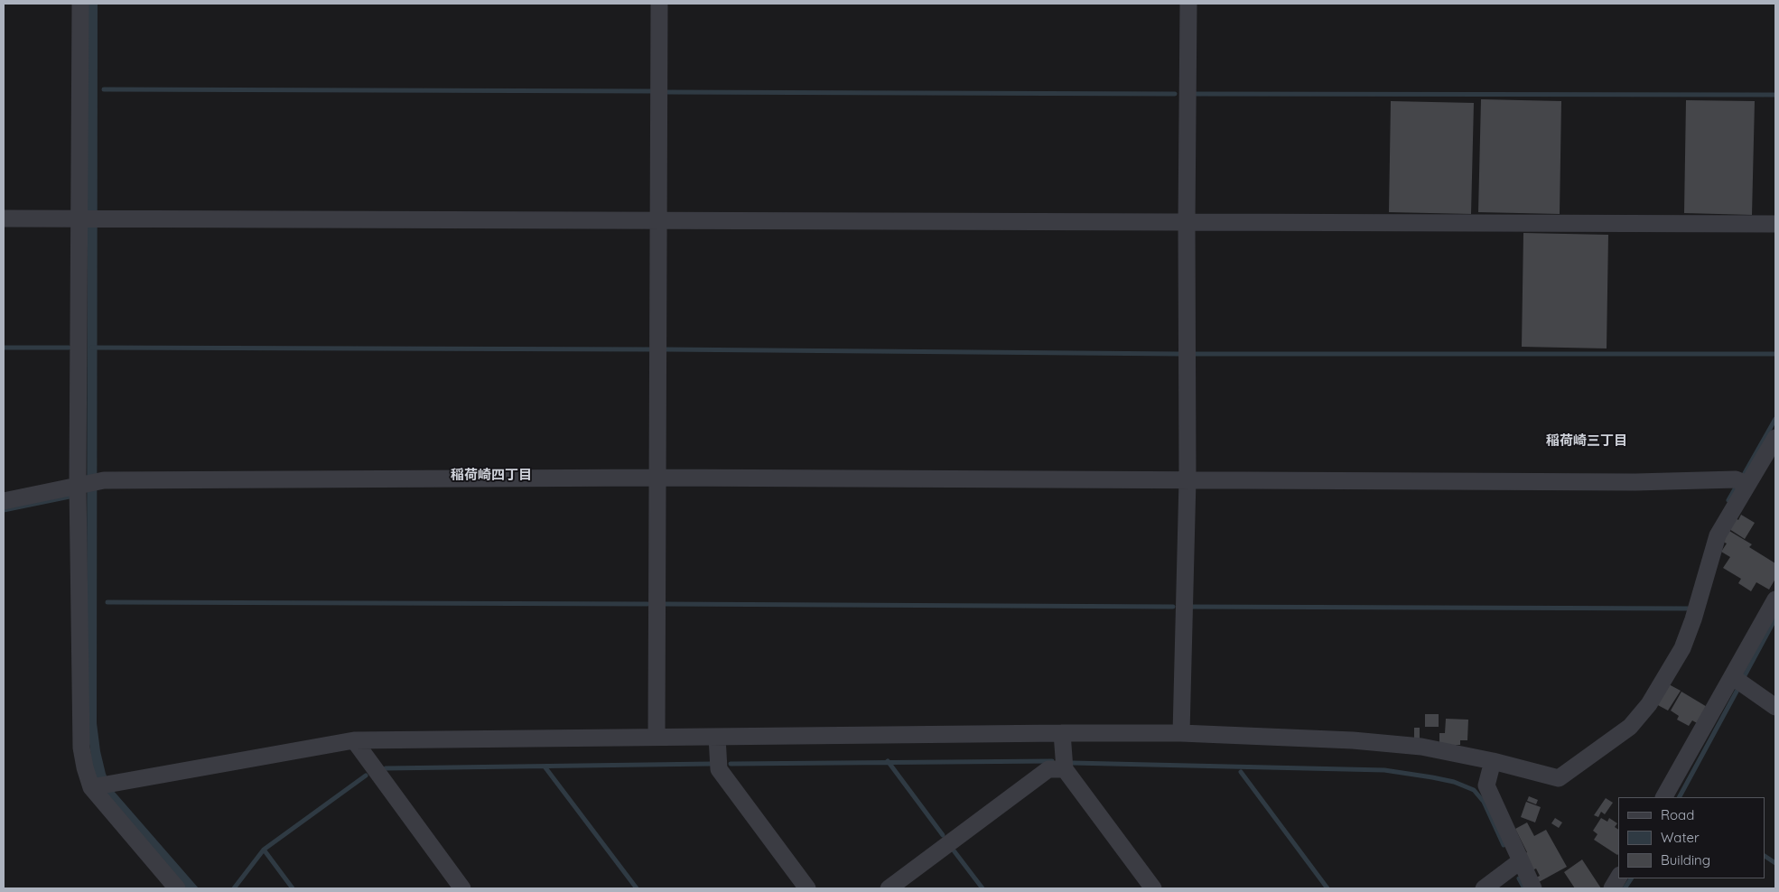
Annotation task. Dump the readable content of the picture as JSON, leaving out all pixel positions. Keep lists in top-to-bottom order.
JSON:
{
  "districts": ["稲荷崎三丁目", "稲荷崎四丁目"],
  "legend": ["Road", "Water", "Building"]
}
